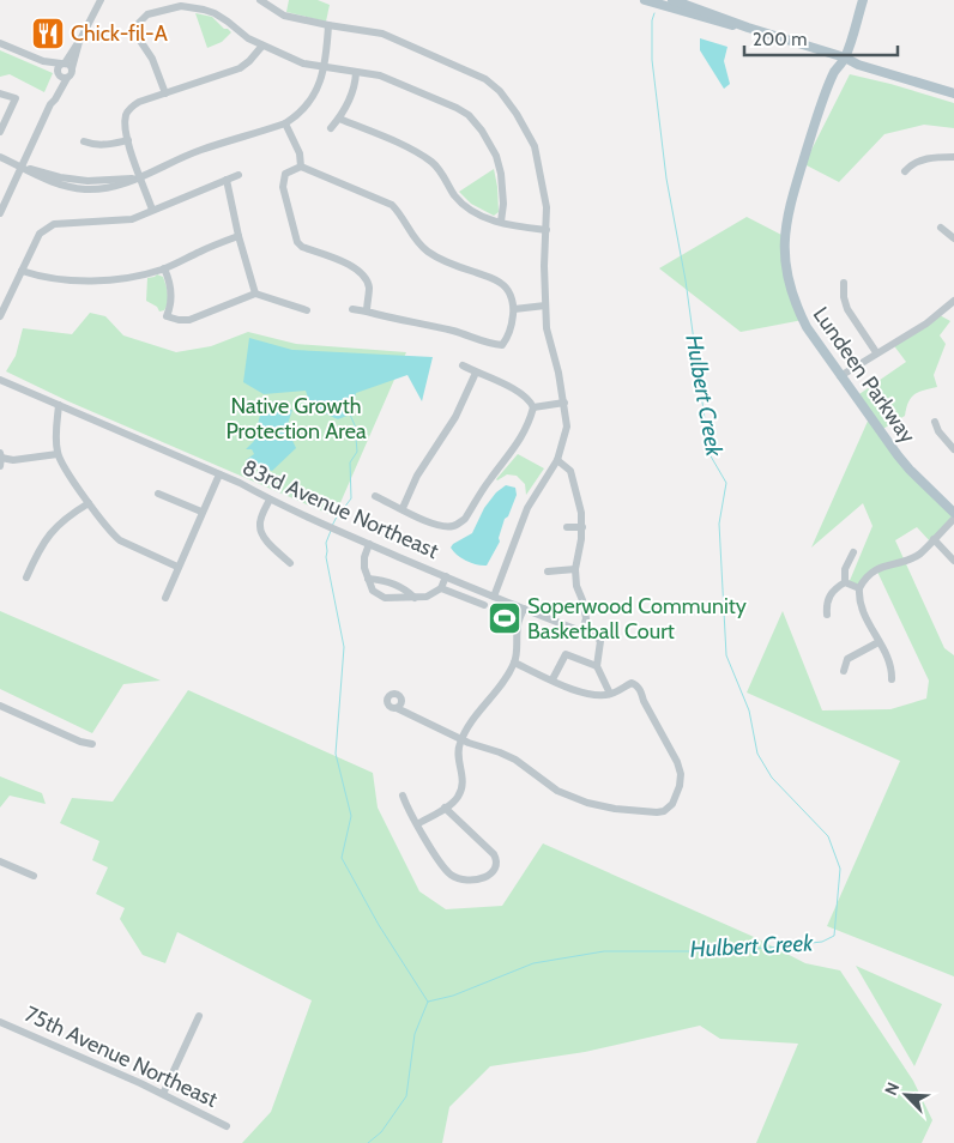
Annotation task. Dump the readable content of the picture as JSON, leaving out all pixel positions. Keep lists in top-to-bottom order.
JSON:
{
  "streets": {
    "main road": ["Lundeen Parkway"],
    "street": ["83rd Avenue Northeast", "75th Avenue Northeast"]
  },
  "water": ["Hulbert Creek"],
  "parks": ["Native Growth Protection Area"],
  "places": {
    "restaurant": ["Chick-fil-A"],
    "sports": ["Soperwood Community Basketball Court"]
  },
  "scale_bar": "200 m",
  "north": "top left"
}
